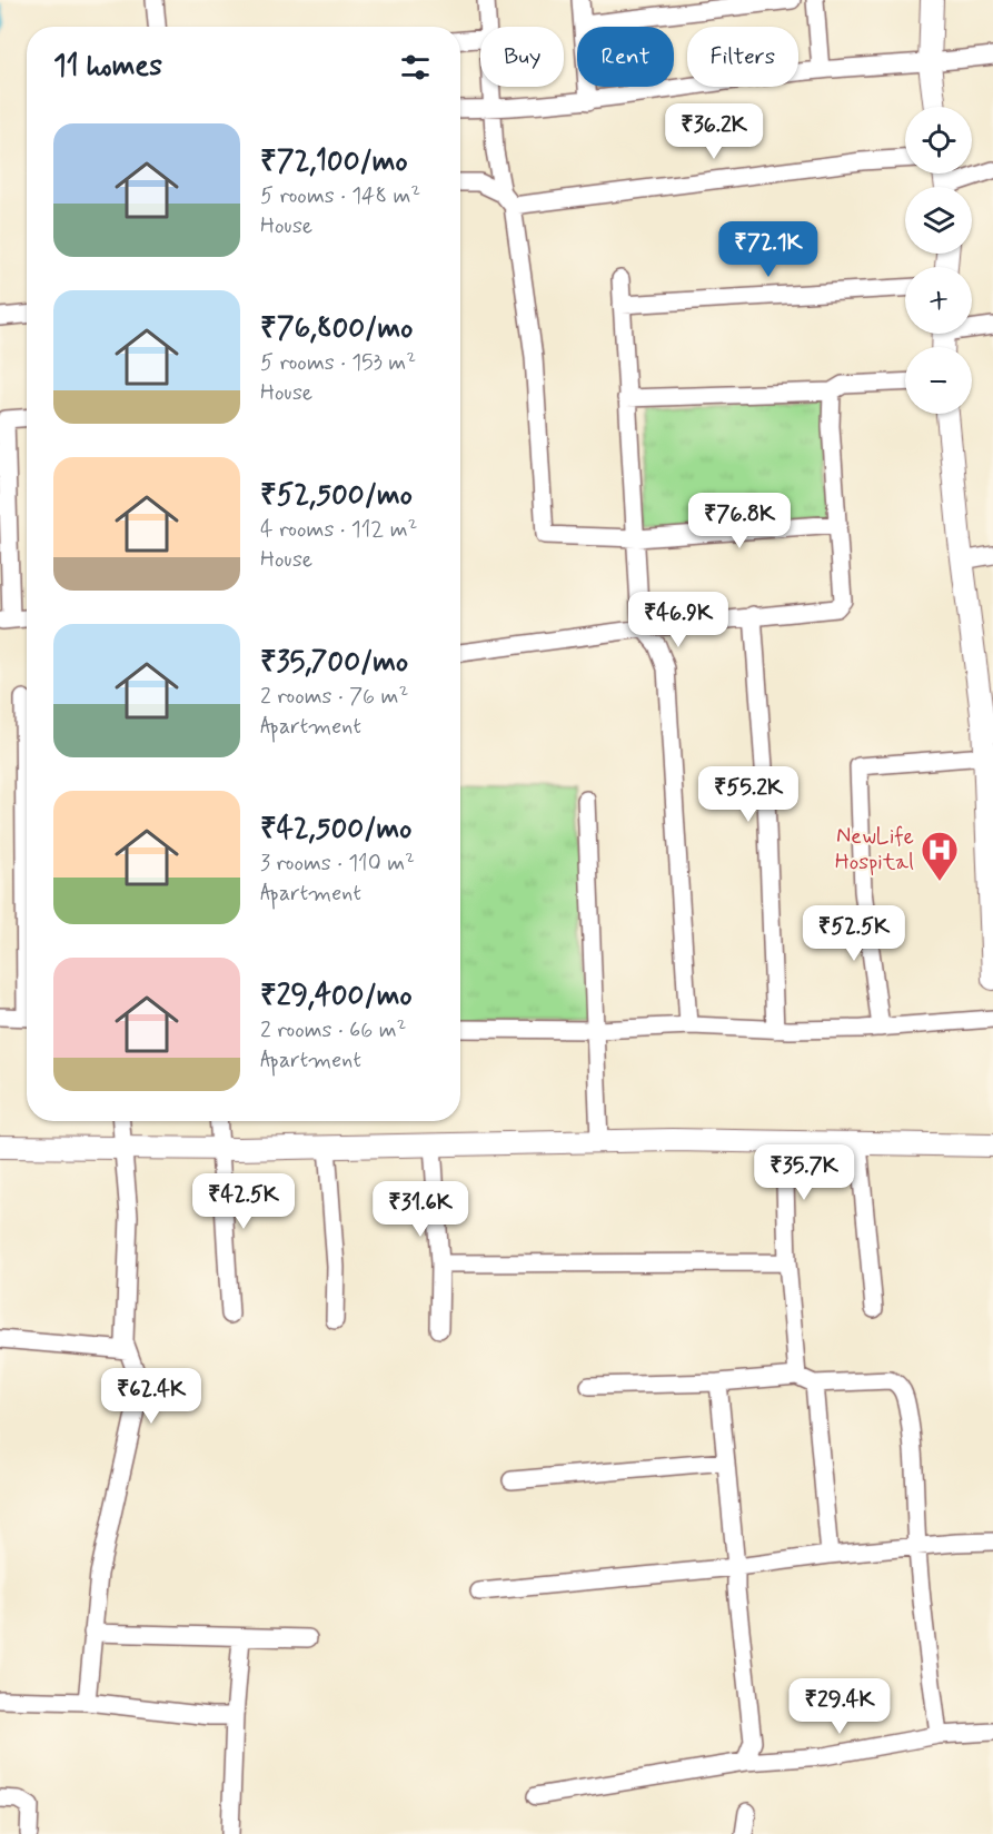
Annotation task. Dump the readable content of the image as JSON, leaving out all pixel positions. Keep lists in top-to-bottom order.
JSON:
{
  "places": {
    "hospital": ["NewLife Hospital"]
  },
  "page": {
    "chip": ["Buy", "Rent", "Filters"],
    "heading": "11 homes",
    "price": [
      "₹36.2K",
      "₹72.1K",
      "₹76.8K",
      "₹46.9K",
      "₹55.2K",
      "₹52.5K",
      "₹35.7K",
      "₹42.5K",
      "₹31.6K",
      "₹62.4K",
      "₹29.4K"
    ],
    "map_buttons": ["+", "−"],
    "list": [
      {
        "name": "₹72,100/mo",
        "note": "5 rooms · 148 m² · House"
      },
      {
        "name": "₹76,800/mo",
        "note": "5 rooms · 153 m² · House"
      },
      {
        "name": "₹52,500/mo",
        "note": "4 rooms · 112 m² · House"
      },
      {
        "name": "₹35,700/mo",
        "note": "2 rooms · 76 m² · Apartment"
      },
      {
        "name": "₹42,500/mo",
        "note": "3 rooms · 110 m² · Apartment"
      },
      {
        "name": "₹29,400/mo",
        "note": "2 rooms · 66 m² · Apartment"
      }
    ]
  }
}
